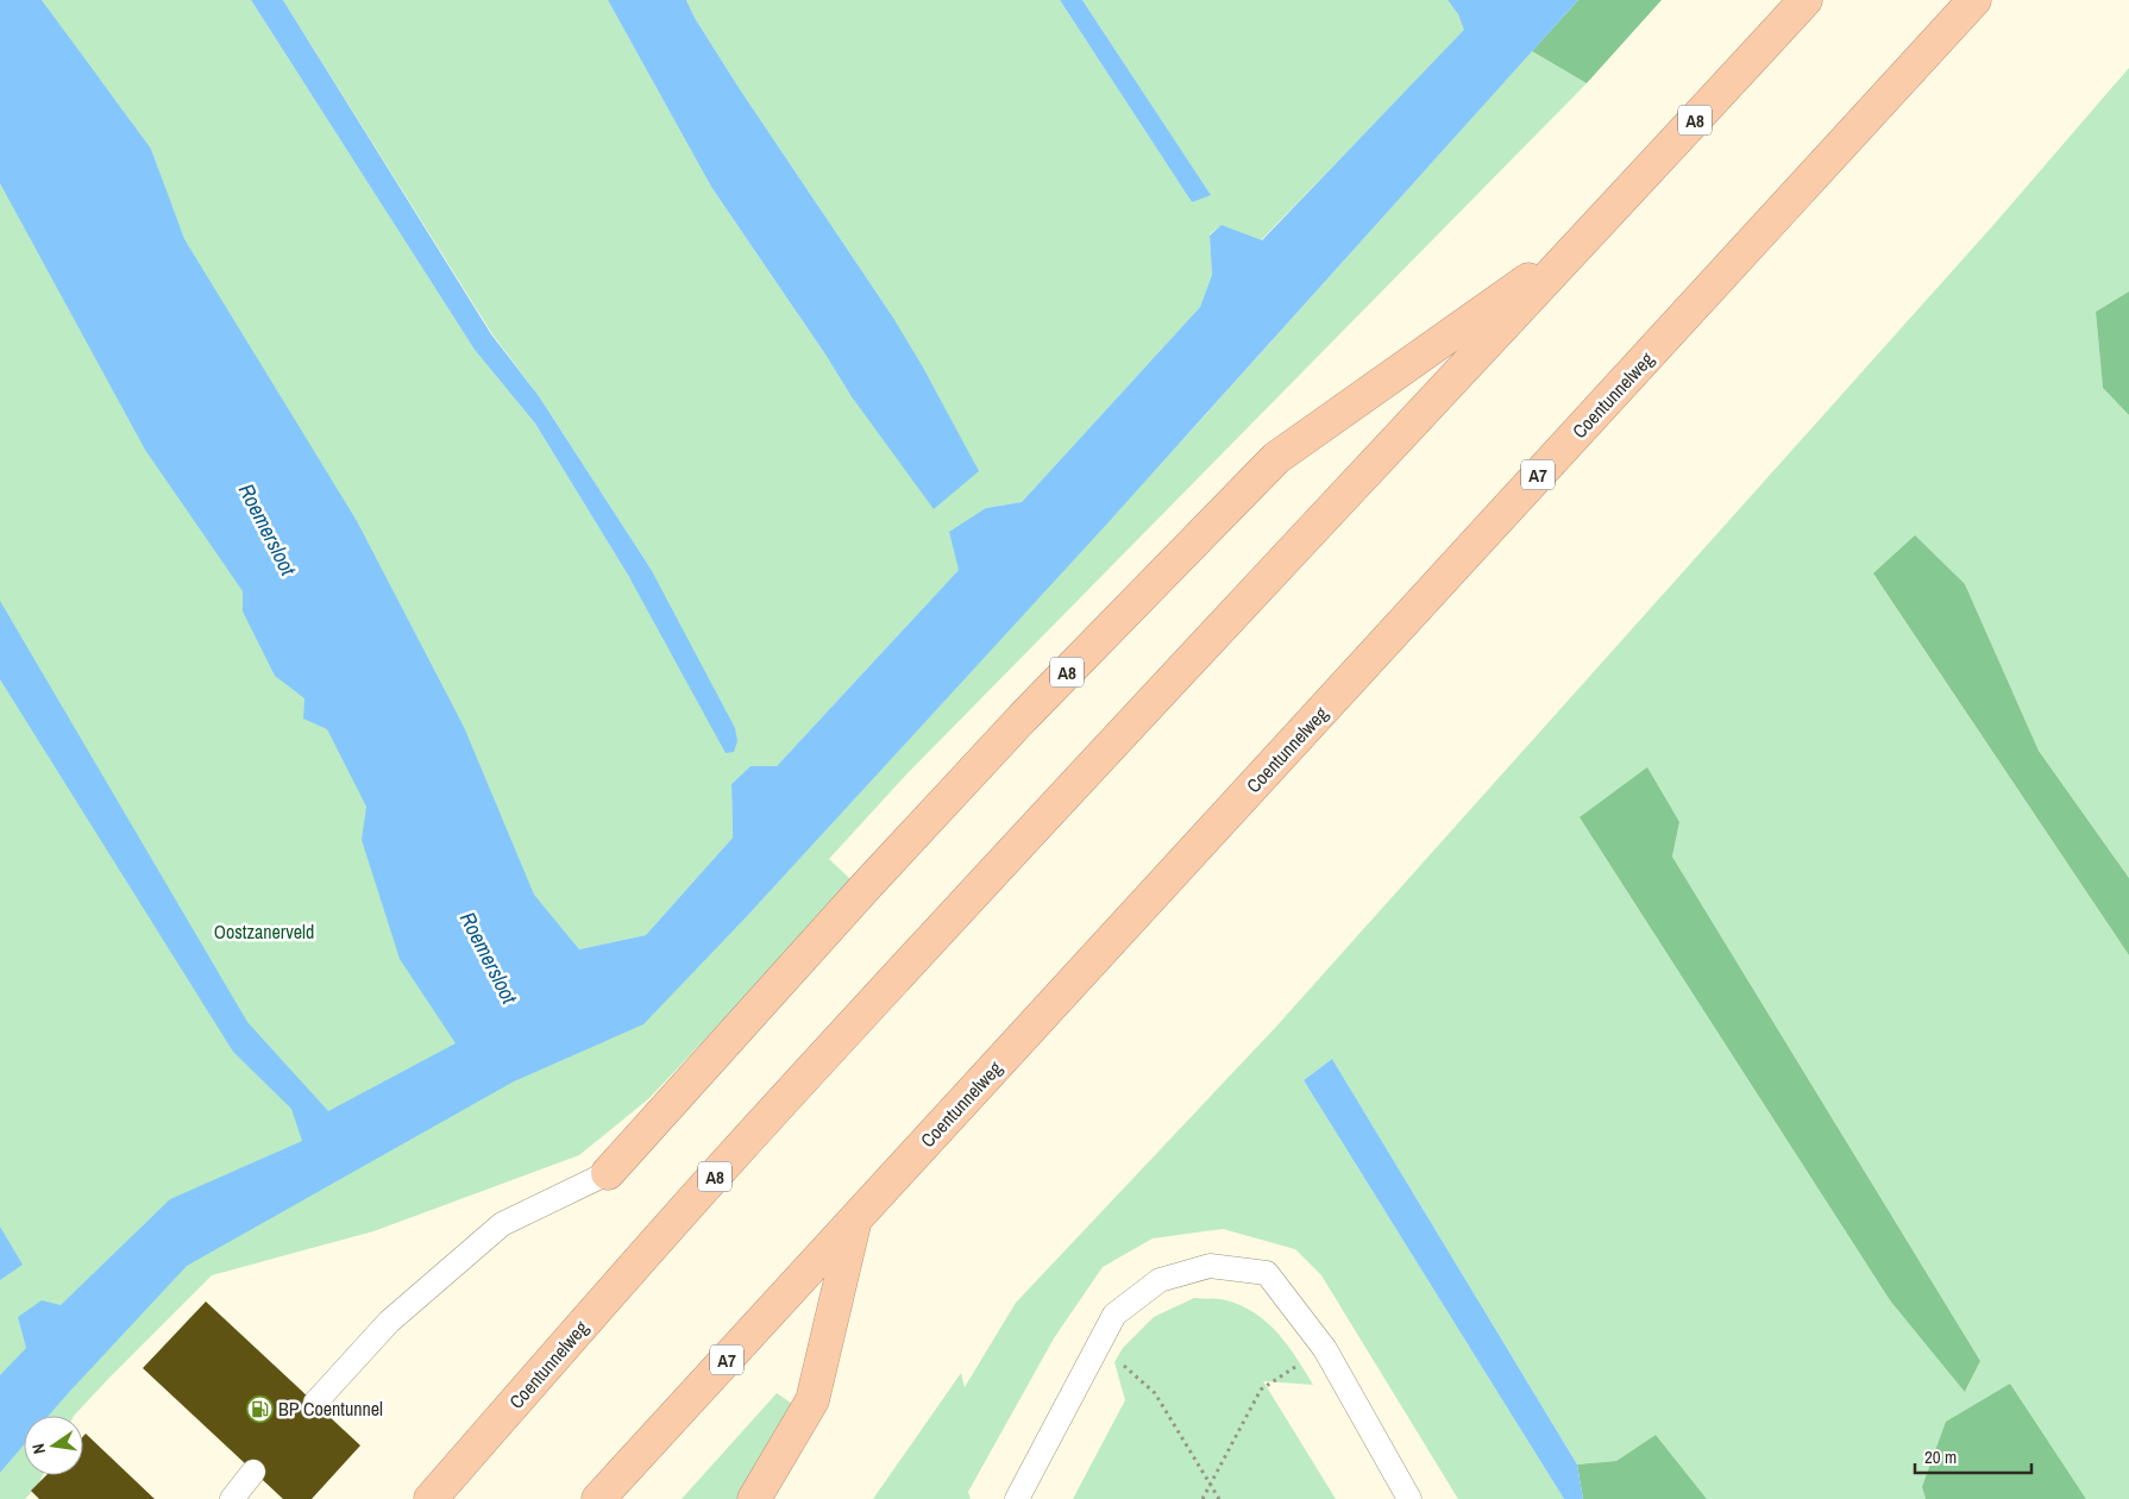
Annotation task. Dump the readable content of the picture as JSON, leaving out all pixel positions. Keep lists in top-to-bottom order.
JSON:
{
  "streets": {
    "highway": ["A8", "Coentunnelweg", "A7"]
  },
  "crossings": [
    ["A8", "Coentunnelweg"]
  ],
  "water": ["Roemersloot"],
  "parks": ["Oostzanerveld"],
  "places": {
    "fuel station": ["BP Coentunnel"]
  },
  "scale_bar": "20 m",
  "north": "left"
}
